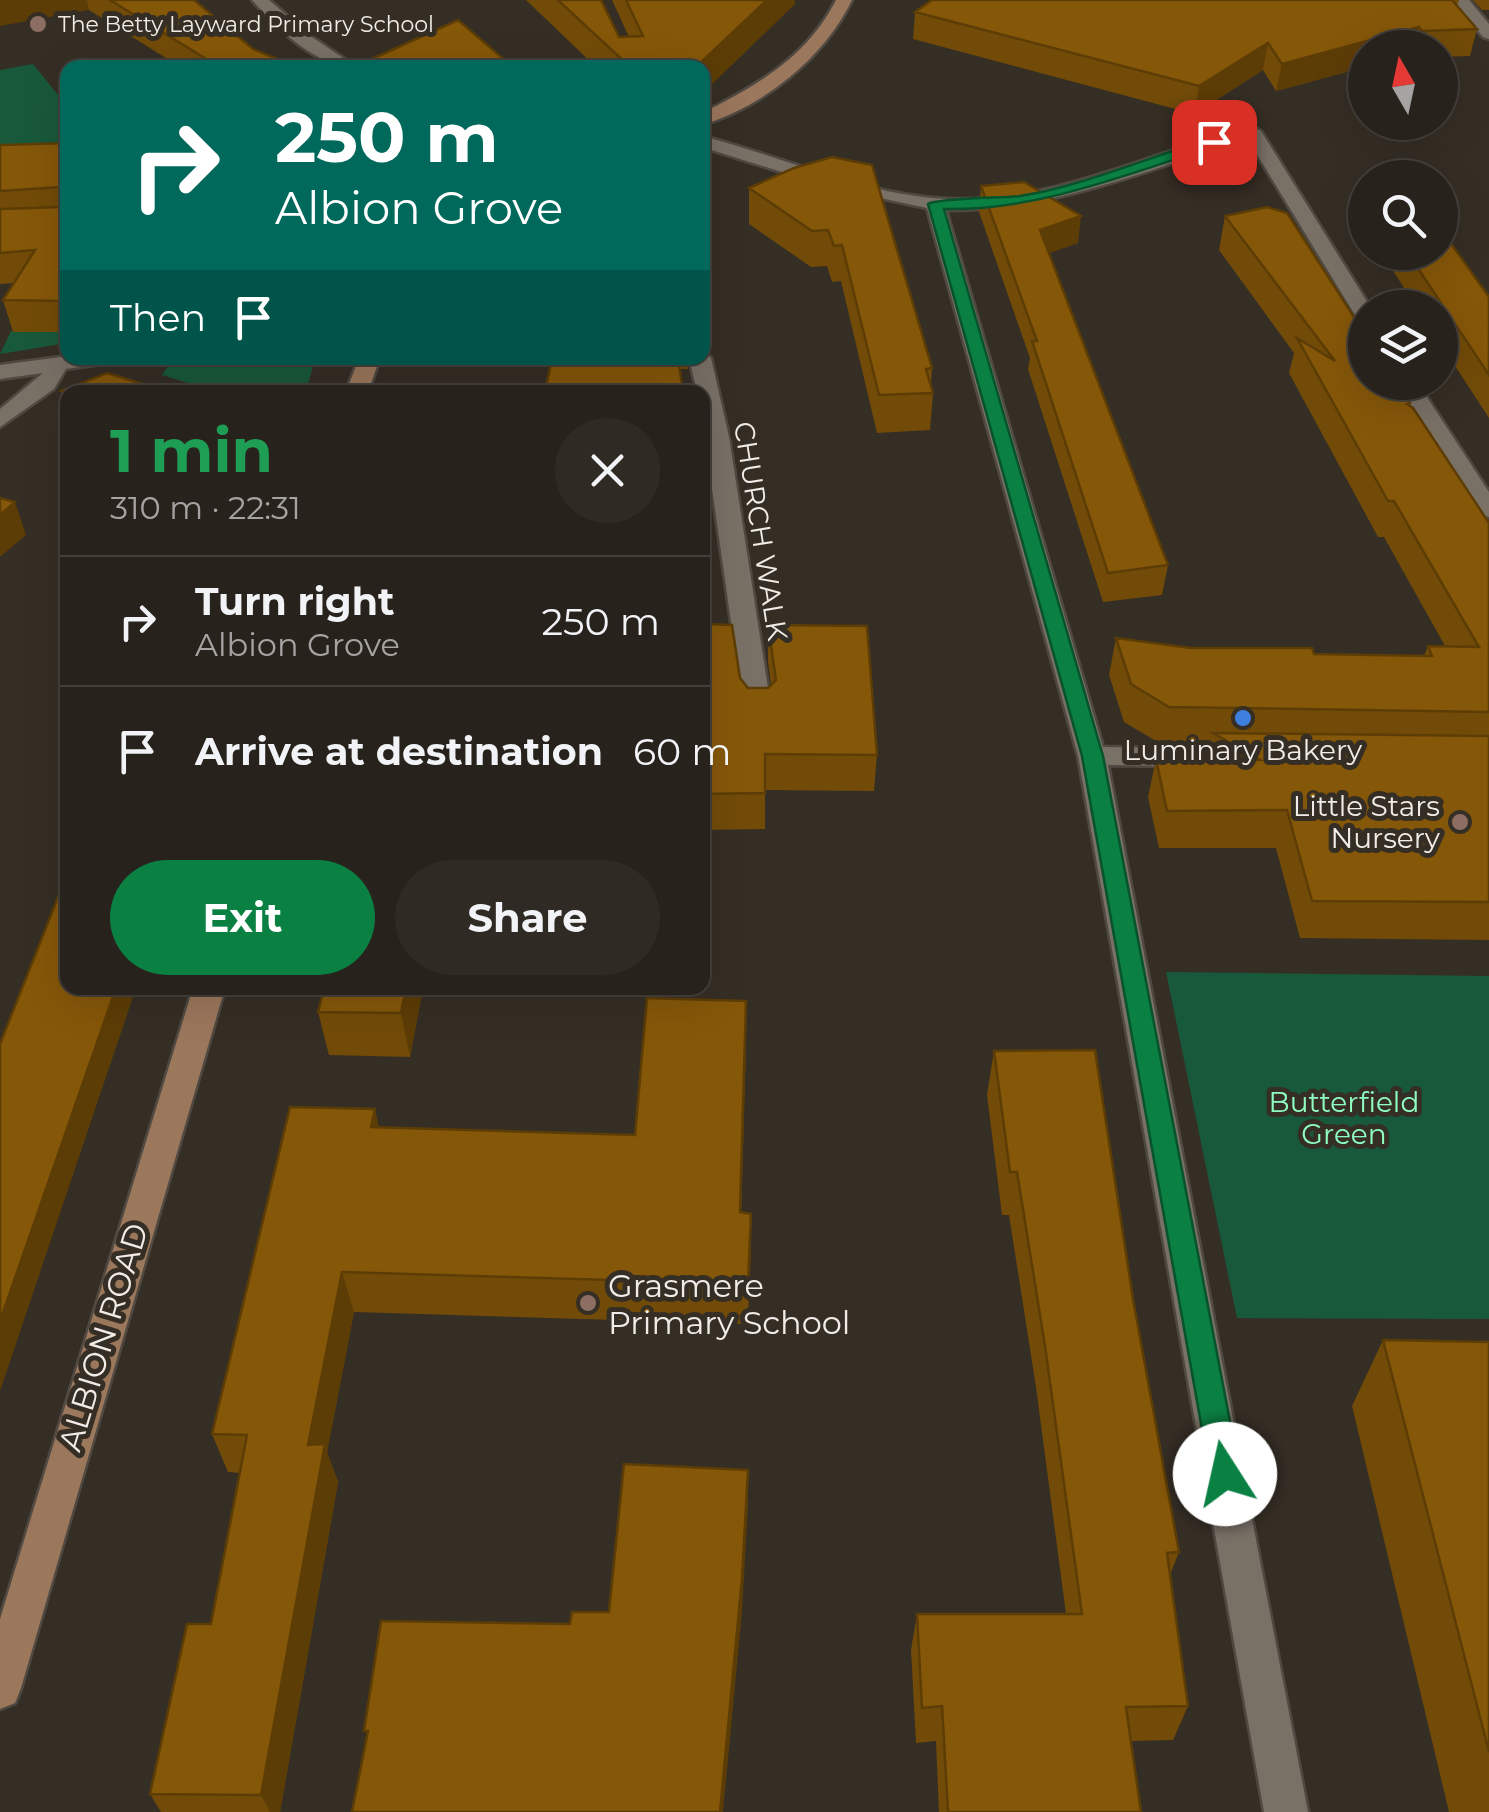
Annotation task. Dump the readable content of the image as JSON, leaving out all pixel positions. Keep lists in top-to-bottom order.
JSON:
{
  "streets": {
    "main road": ["ALBION ROAD"],
    "street": ["CHURCH WALK"]
  },
  "parks": ["Butterfield Green"],
  "places": [
    "The Betty Layward Primary School",
    "Luminary Bakery",
    "Little Stars Nursery",
    "Grasmere Primary School"
  ],
  "north": "top",
  "page": {
    "turn": ["250 m", "Albion Grove"],
    "then": "Then",
    "heading": ["1 min", "310 m · 22:31"],
    "list": [
      {
        "name": "Turn right",
        "note": "Albion Grove",
        "value": "250 m"
      },
      {
        "name": "Arrive at destination",
        "value": "60 m"
      }
    ],
    "buttons": ["Exit", "Share"]
  }
}
